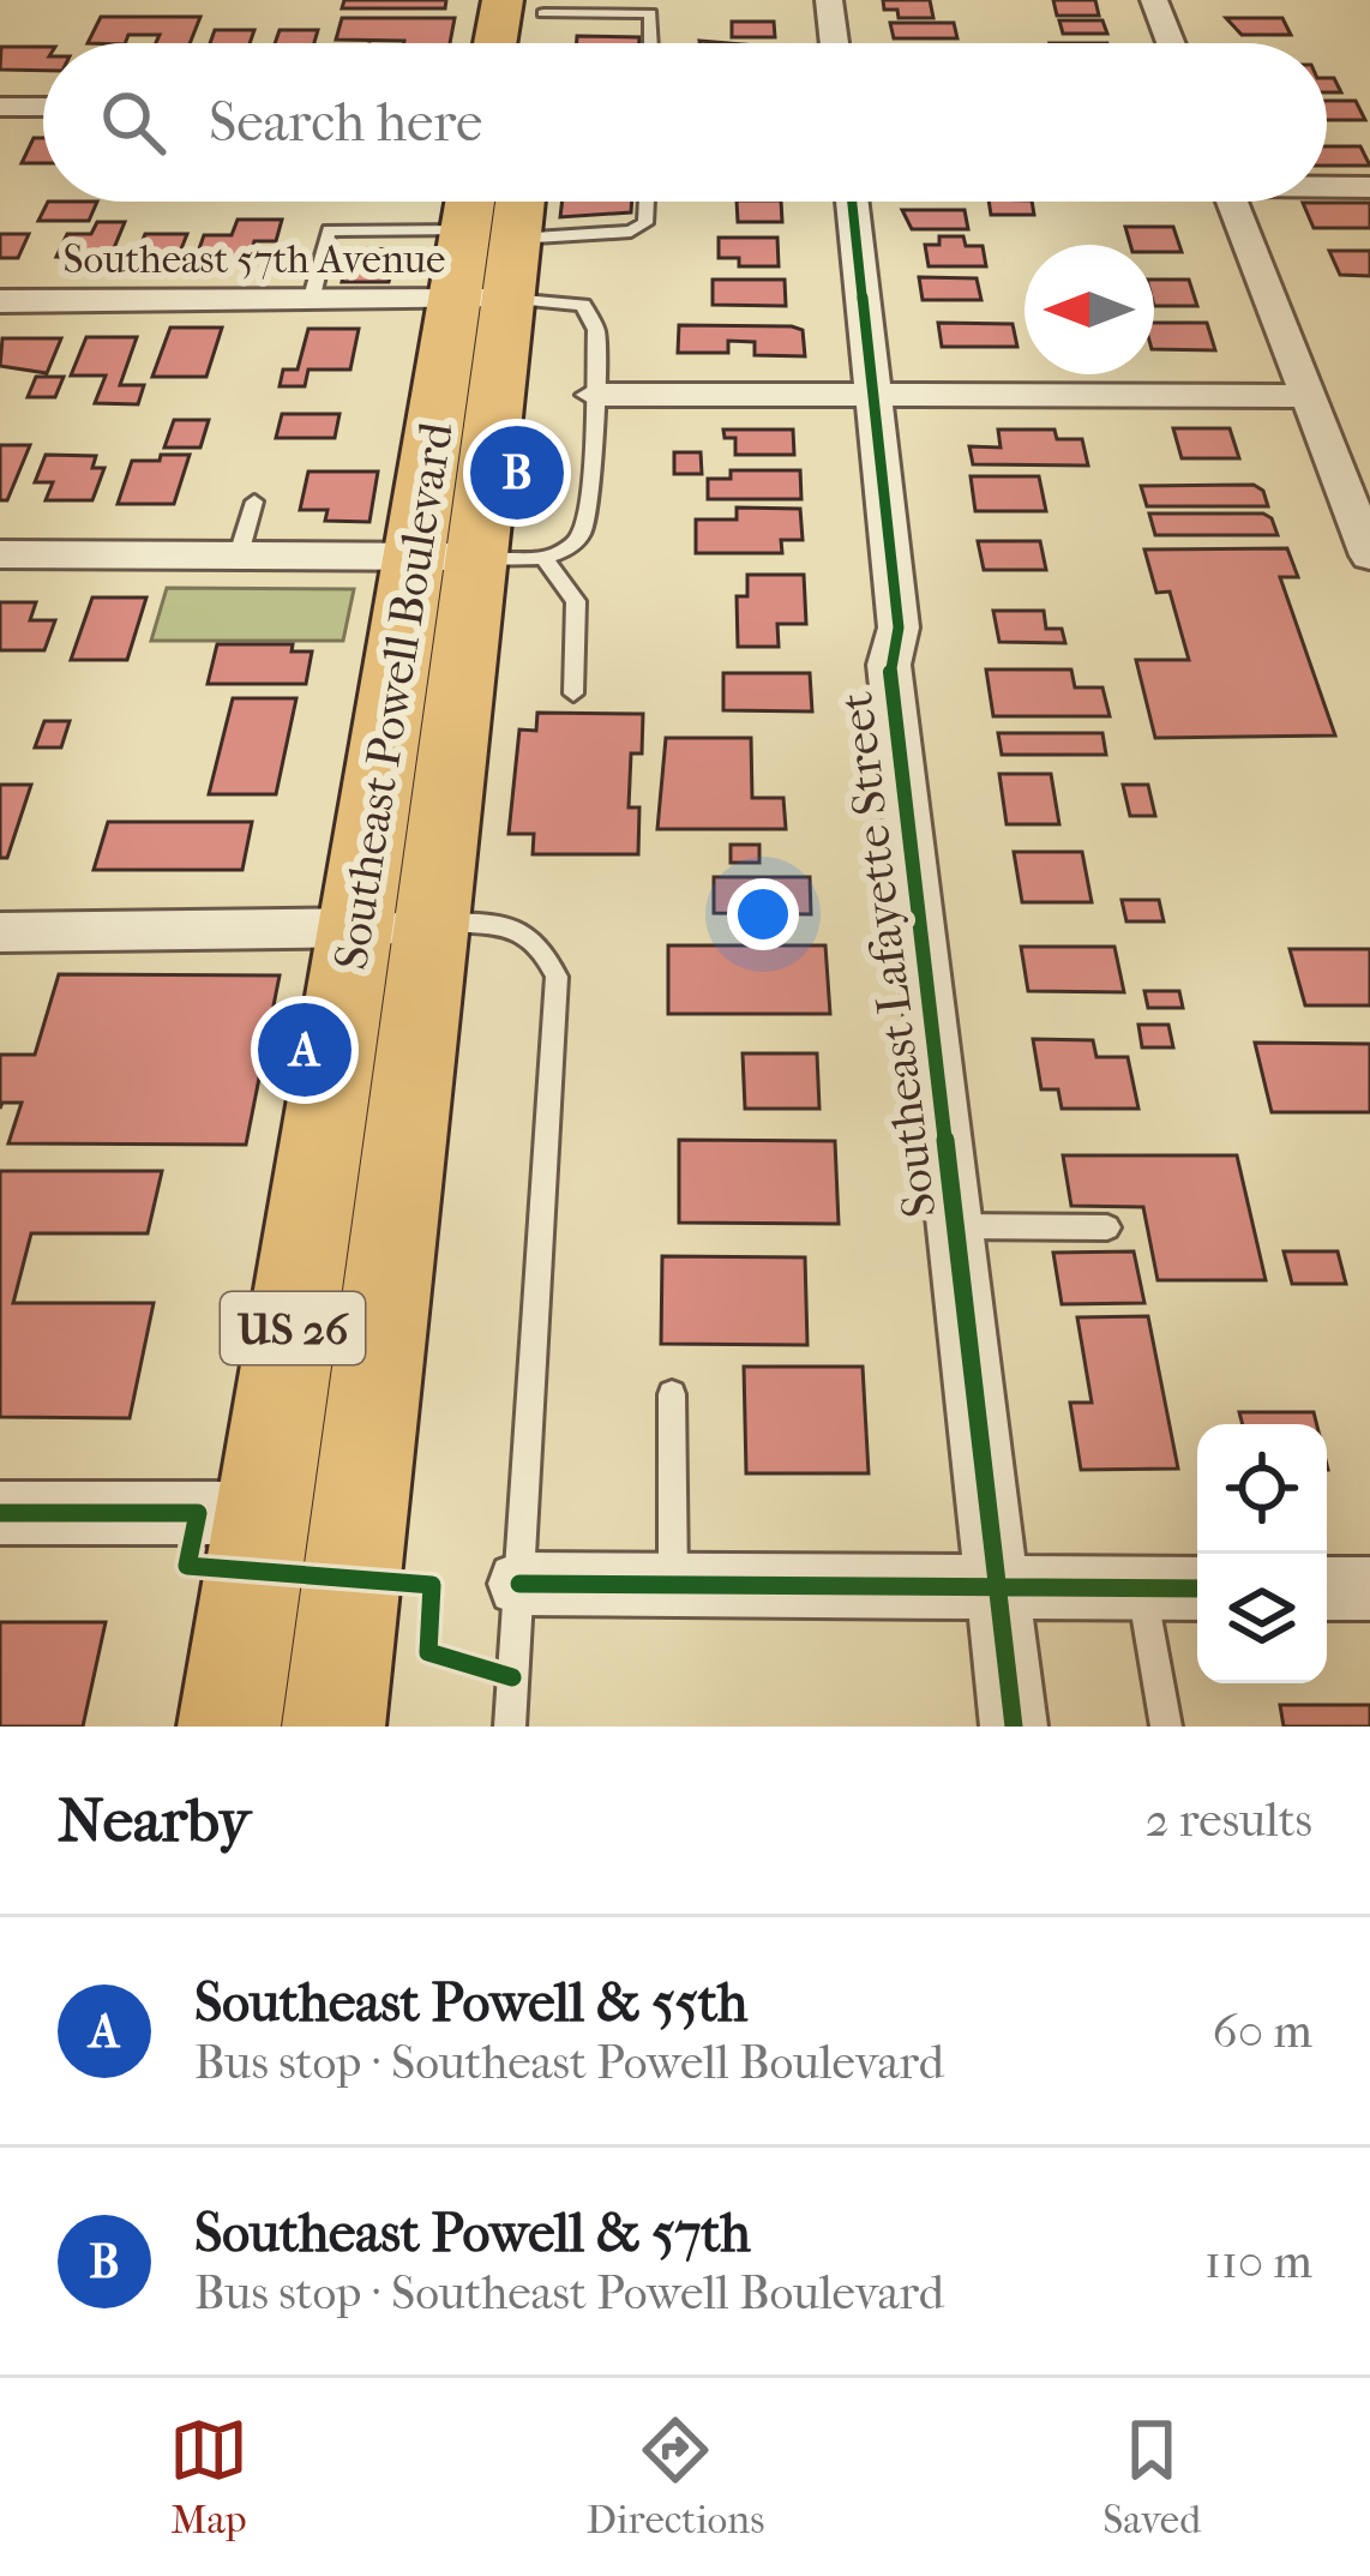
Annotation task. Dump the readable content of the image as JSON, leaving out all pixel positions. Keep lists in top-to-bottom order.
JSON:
{
  "streets": {
    "main road": ["Southeast Powell Boulevard", "US 26"],
    "street": ["Southeast 57th Avenue", "Southeast Lafayette Street"]
  },
  "crossings": [
    ["Southeast 57th Avenue", "Southeast Powell Boulevard"]
  ],
  "north": "left",
  "page": {
    "search": "Search here",
    "pins": ["B", "A"],
    "heading": ["Nearby", "2 results"],
    "list": [
      {
        "mark": "A",
        "name": "Southeast Powell & 55th",
        "note": "Bus stop · Southeast Powell Boulevard",
        "value": "60 m"
      },
      {
        "mark": "B",
        "name": "Southeast Powell & 57th",
        "note": "Bus stop · Southeast Powell Boulevard",
        "value": "110 m"
      }
    ],
    "nav": ["Map", "Directions", "Saved"]
  }
}
